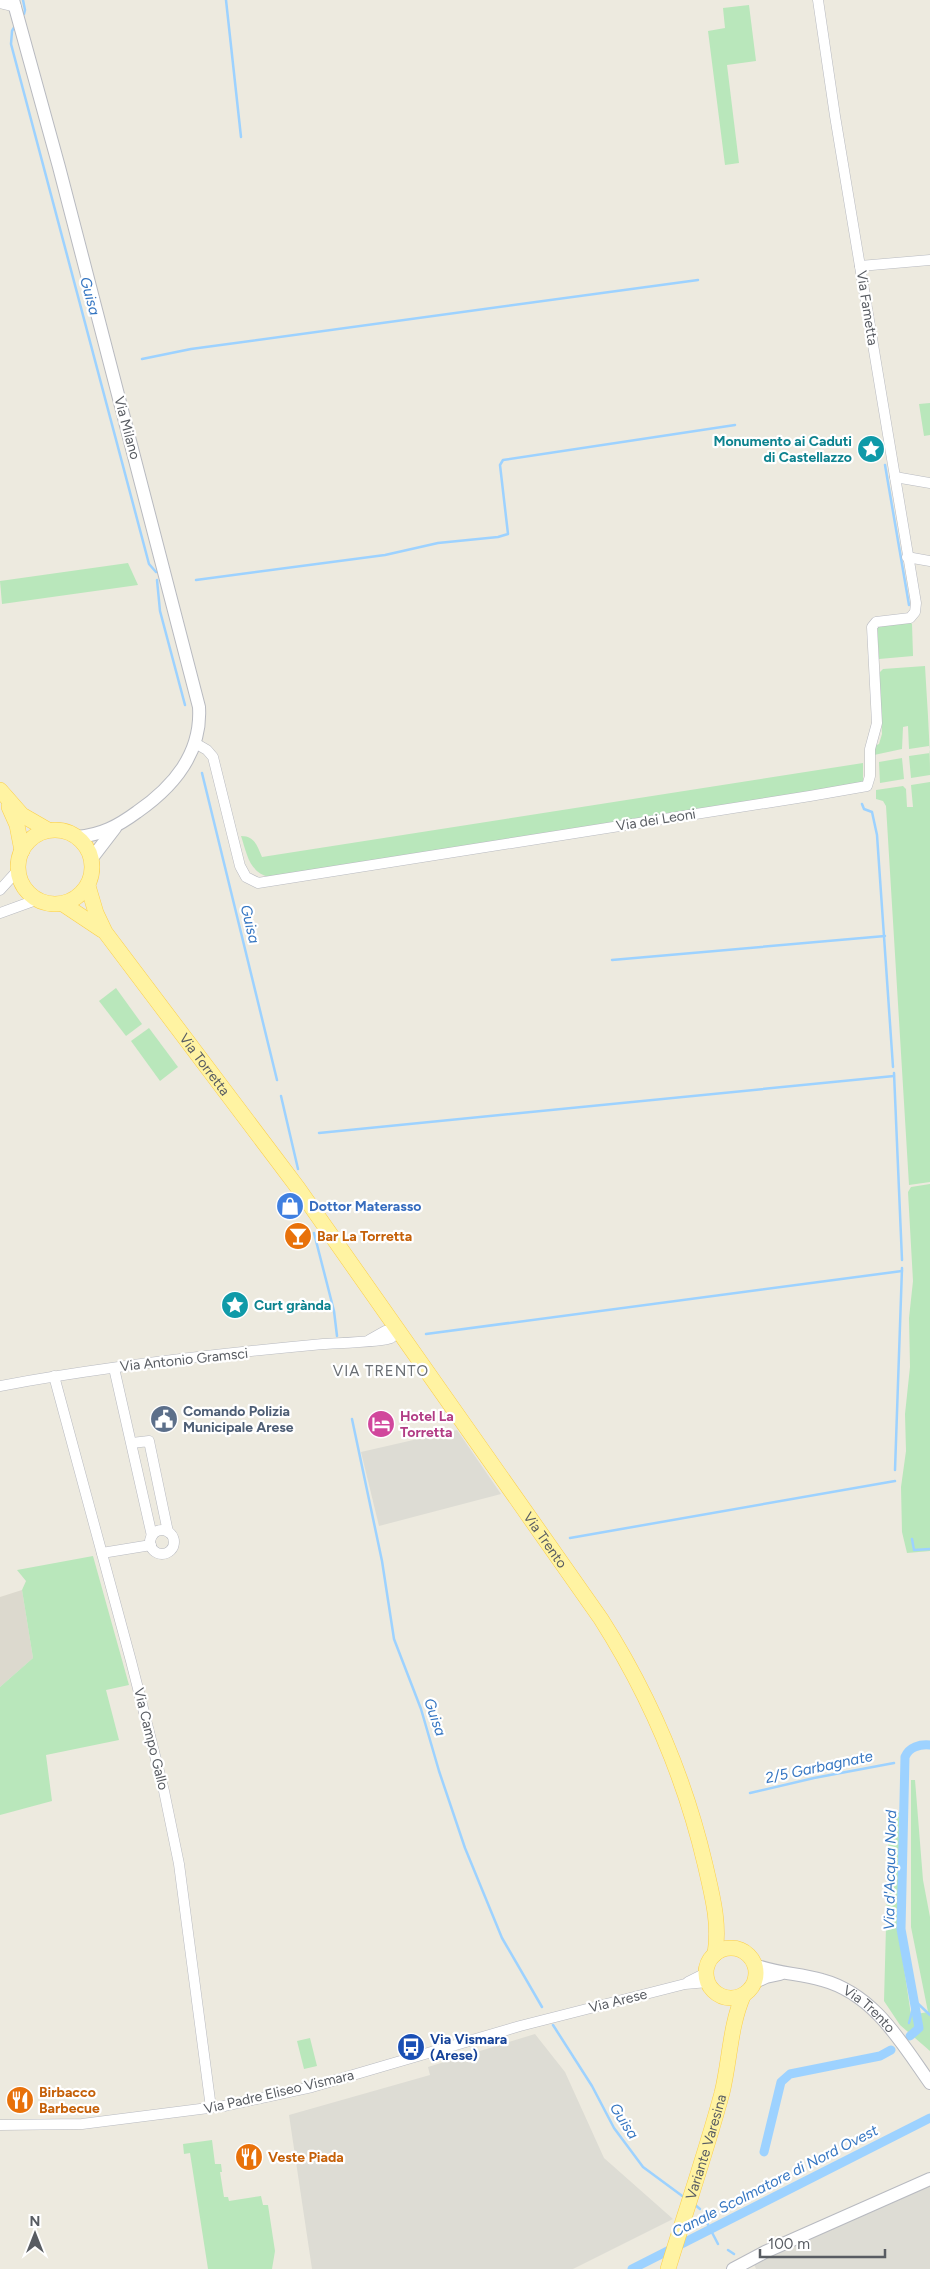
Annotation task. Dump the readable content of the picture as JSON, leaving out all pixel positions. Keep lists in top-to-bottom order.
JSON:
{
  "streets": {
    "main road": ["Via Torretta", "Via Trento", "Variante Varesina"],
    "street": [
      "Via Fametta",
      "Via Milano",
      "Via dei Leoni",
      "Via Antonio Gramsci",
      "Via Campo Gallo",
      "Via Arese",
      "Via Padre Eliseo Vismara"
    ]
  },
  "crossings": [
    ["Via Fametta", "Via dei Leoni"],
    ["Via Milano", "Via dei Leoni"],
    ["Via Torretta", "Via Trento"],
    ["Via Antonio Gramsci", "Via Trento"],
    ["Via Antonio Gramsci", "Via Campo Gallo"],
    ["Via Trento", "Via Arese"],
    ["Via Trento", "Variante Varesina"],
    ["Via Campo Gallo", "Via Padre Eliseo Vismara"],
    ["Via Arese", "Via Padre Eliseo Vismara"],
    ["Via Arese", "Variante Varesina"]
  ],
  "districts": ["VIA TRENTO"],
  "water": [
    "Guisa",
    "2/5 Garbagnate",
    "Via d'Acqua Nord",
    "Canale Scolmatore di Nord Ovest"
  ],
  "places": {
    "place": ["Monumento ai Caduti di Castellazzo", "Curt grànda"],
    "shop": ["Dottor Materasso"],
    "bar": ["Bar La Torretta"],
    "public building": ["Comando Polizia Municipale Arese"],
    "hotel": ["Hotel La Torretta"],
    "bus stop": ["Via Vismara (Arese)"],
    "restaurant": ["Birbacco Barbecue", "Veste Piada"]
  },
  "scale_bar": "100 m",
  "north": "top"
}
